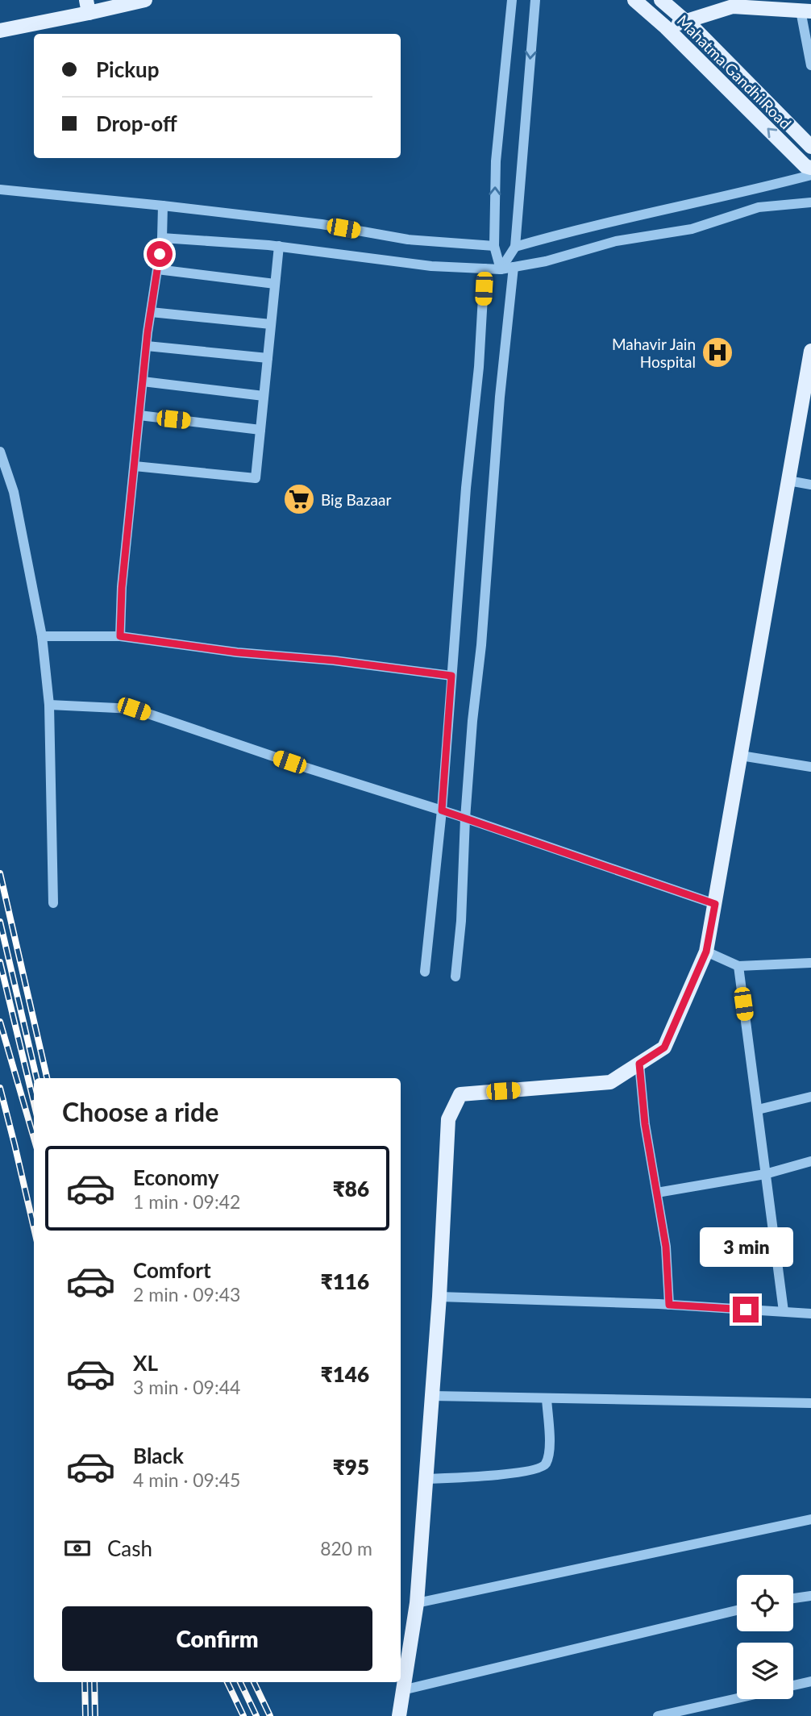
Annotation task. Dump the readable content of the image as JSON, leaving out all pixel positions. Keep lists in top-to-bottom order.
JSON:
{
  "streets": {
    "main road": ["Mahatma Gandhi Road"]
  },
  "places": {
    "hospital": ["Mahavir Jain Hospital"],
    "supermarket": ["Big Bazaar"]
  },
  "page": {
    "banner": ["Pickup", "Drop-off"],
    "heading": "Choose a ride",
    "list": [
      {
        "name": "Economy",
        "note": "1 min · 09:42",
        "value": "₹86"
      },
      {
        "name": "Comfort",
        "note": "2 min · 09:43",
        "value": "₹116"
      },
      {
        "name": "XL",
        "note": "3 min · 09:44",
        "value": "₹146"
      },
      {
        "name": "Black",
        "note": "4 min · 09:45",
        "value": "₹95"
      }
    ],
    "bubble": "3 min",
    "pay": ["Cash", "820 m"],
    "buttons": "Confirm"
  }
}
